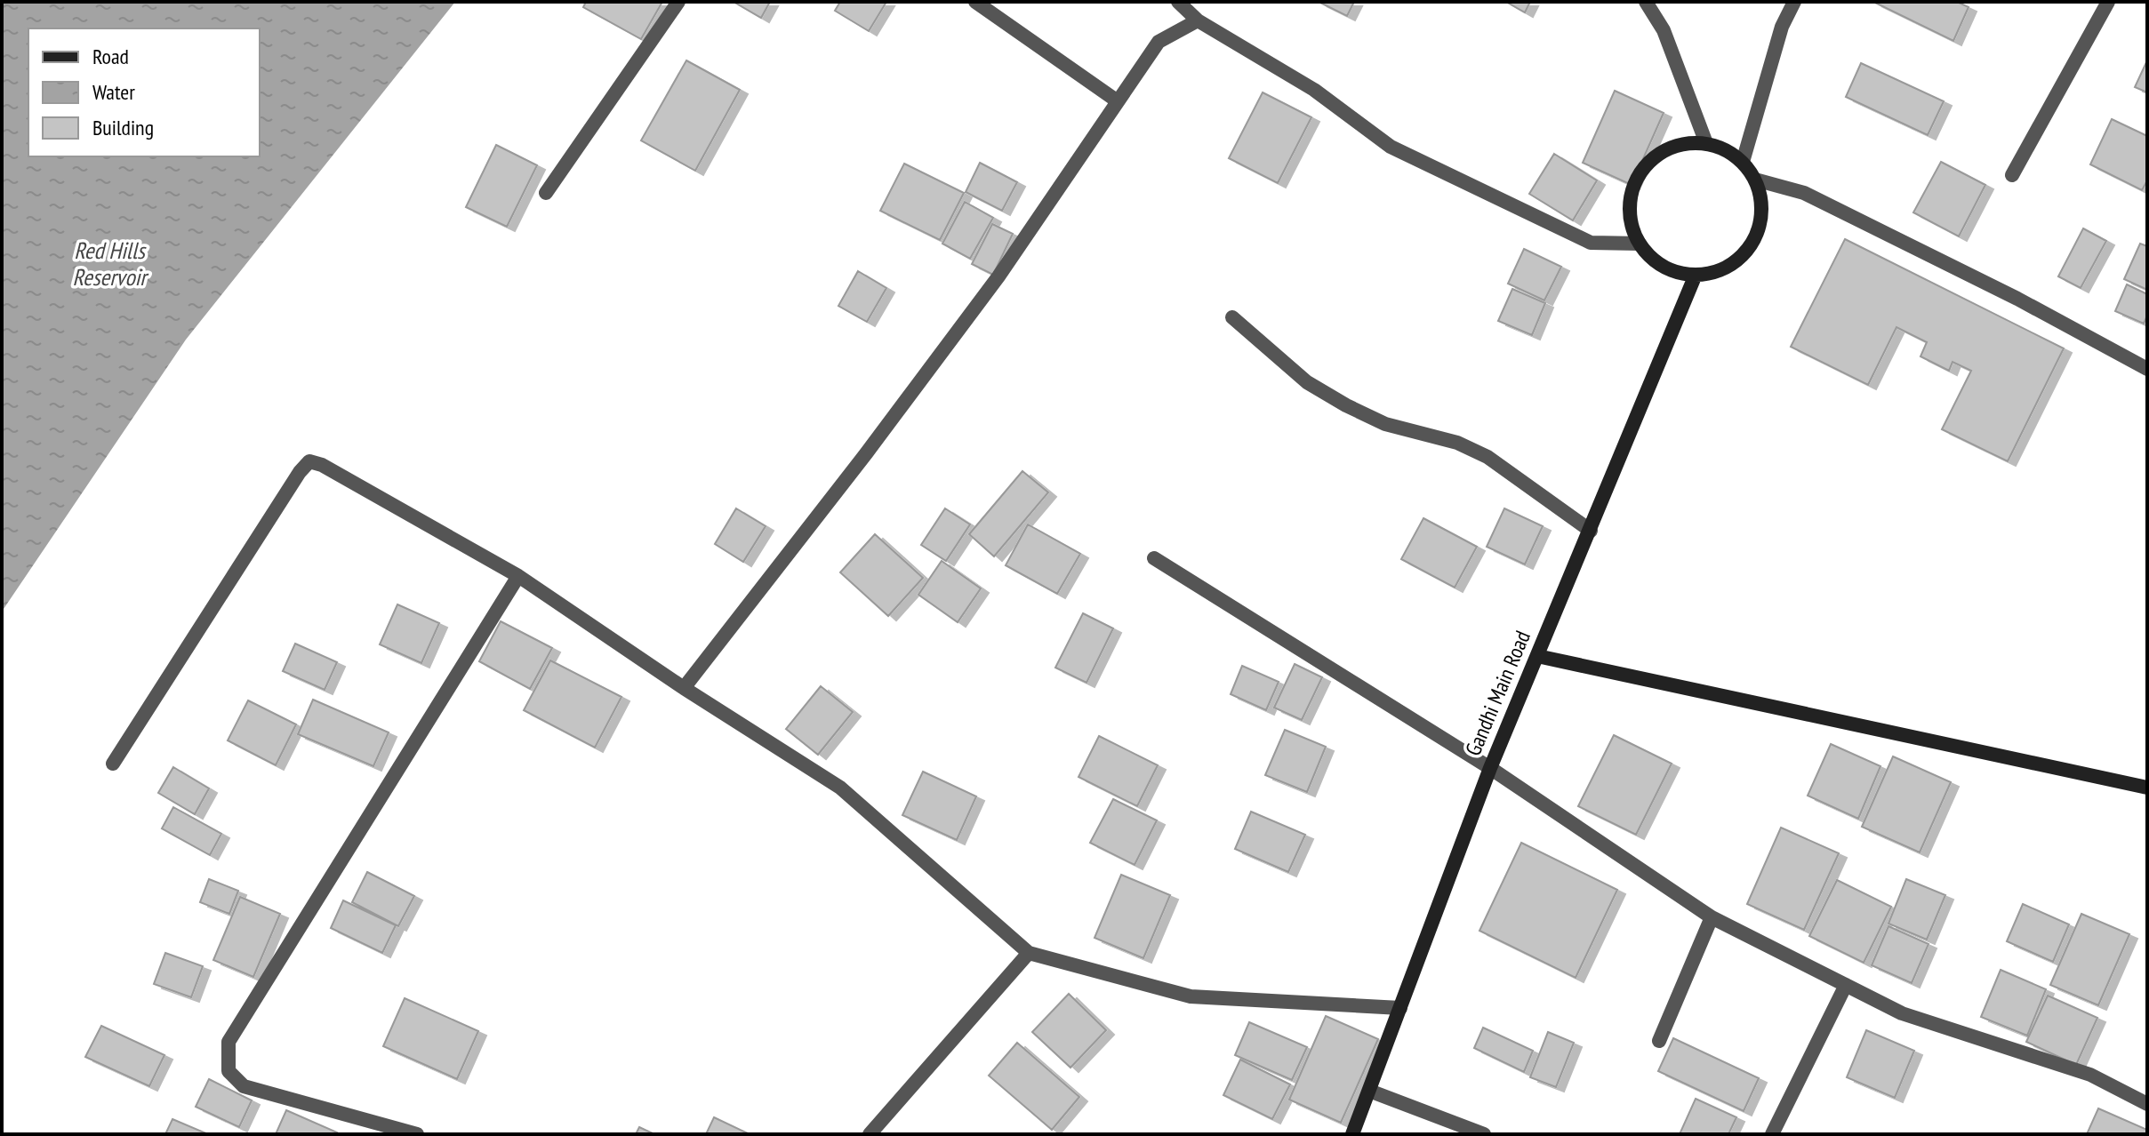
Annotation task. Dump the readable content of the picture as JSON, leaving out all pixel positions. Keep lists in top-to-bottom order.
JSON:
{
  "streets": {
    "street": ["Gandhi Main Road"]
  },
  "water": ["Red Hills Reservoir"],
  "legend": ["Road", "Water", "Building"]
}
